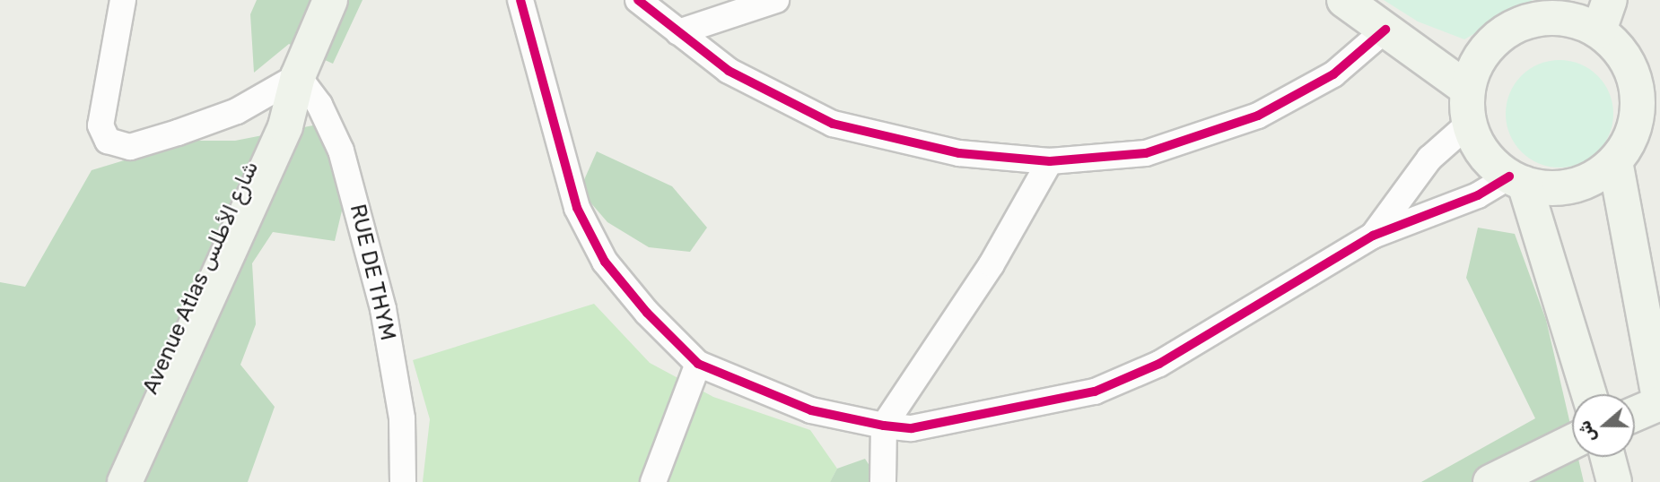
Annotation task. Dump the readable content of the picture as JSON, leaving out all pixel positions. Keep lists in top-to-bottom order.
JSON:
{
  "streets": {
    "main road": ["Avenue Atlas شارع الأطلس"],
    "street": ["RUE DE THYM"]
  },
  "crossings": [
    ["RUE DE THYM", "Avenue Atlas شارع الأطلس"]
  ],
  "north": "left"
}
